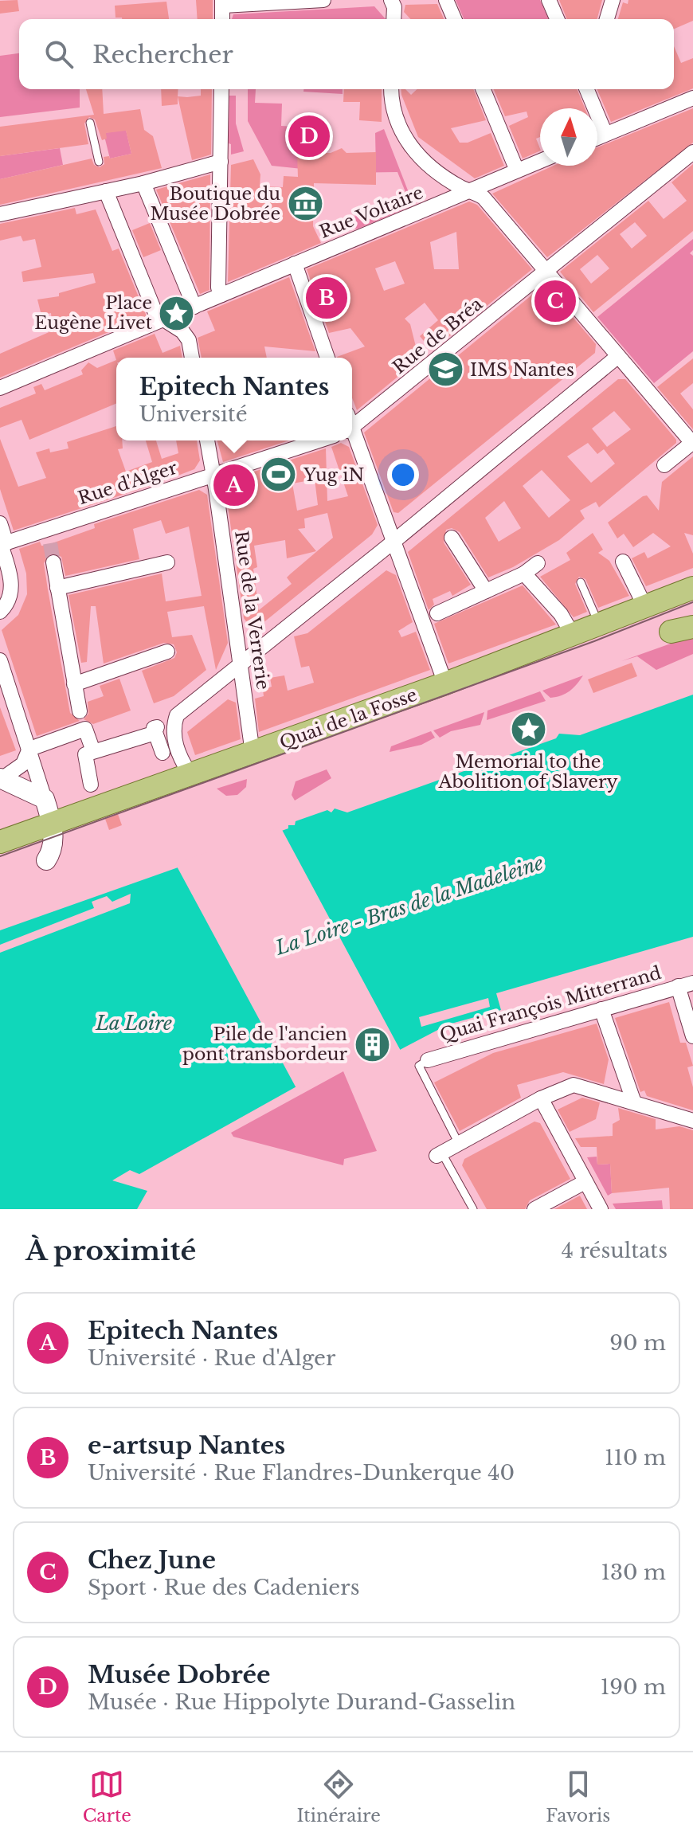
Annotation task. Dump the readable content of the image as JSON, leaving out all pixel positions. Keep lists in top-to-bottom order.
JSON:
{
  "streets": {
    "main road": ["Quai de la Fosse"],
    "street": [
      "Rue Voltaire",
      "Rue de Bréa",
      "Rue d'Alger",
      "Rue de la Verrerie",
      "Quai François Mitterrand"
    ]
  },
  "crossings": [
    ["Rue d'Alger", "Rue de la Verrerie"],
    ["Rue de la Verrerie", "Quai de la Fosse"]
  ],
  "water": ["La Loire - Bras de la Madeleine", "La Loire"],
  "places": {
    "museum": ["Boutique du Musée Dobrée"],
    "place": ["Place Eugène Livet", "Memorial to the Abolition of Slavery"],
    "school or university": ["IMS Nantes"],
    "sports": ["Yug iN"],
    "building": ["Pile de l'ancien pont transbordeur"]
  },
  "north": "top",
  "page": {
    "search": "Rechercher",
    "pins": [
      "D",
      "B",
      "C",
      "A"
    ],
    "popup": ["Epitech Nantes", "Université"],
    "heading": ["À proximité", "4 résultats"],
    "list": [
      {
        "mark": "A",
        "name": "Epitech Nantes",
        "note": "Université · Rue d'Alger",
        "value": "90 m"
      },
      {
        "mark": "B",
        "name": "e-artsup Nantes",
        "note": "Université · Rue Flandres-Dunkerque 40",
        "value": "110 m"
      },
      {
        "mark": "C",
        "name": "Chez June",
        "note": "Sport · Rue des Cadeniers",
        "value": "130 m"
      },
      {
        "mark": "D",
        "name": "Musée Dobrée",
        "note": "Musée · Rue Hippolyte Durand-Gasselin",
        "value": "190 m"
      }
    ],
    "nav": ["Carte", "Itinéraire", "Favoris"]
  }
}
